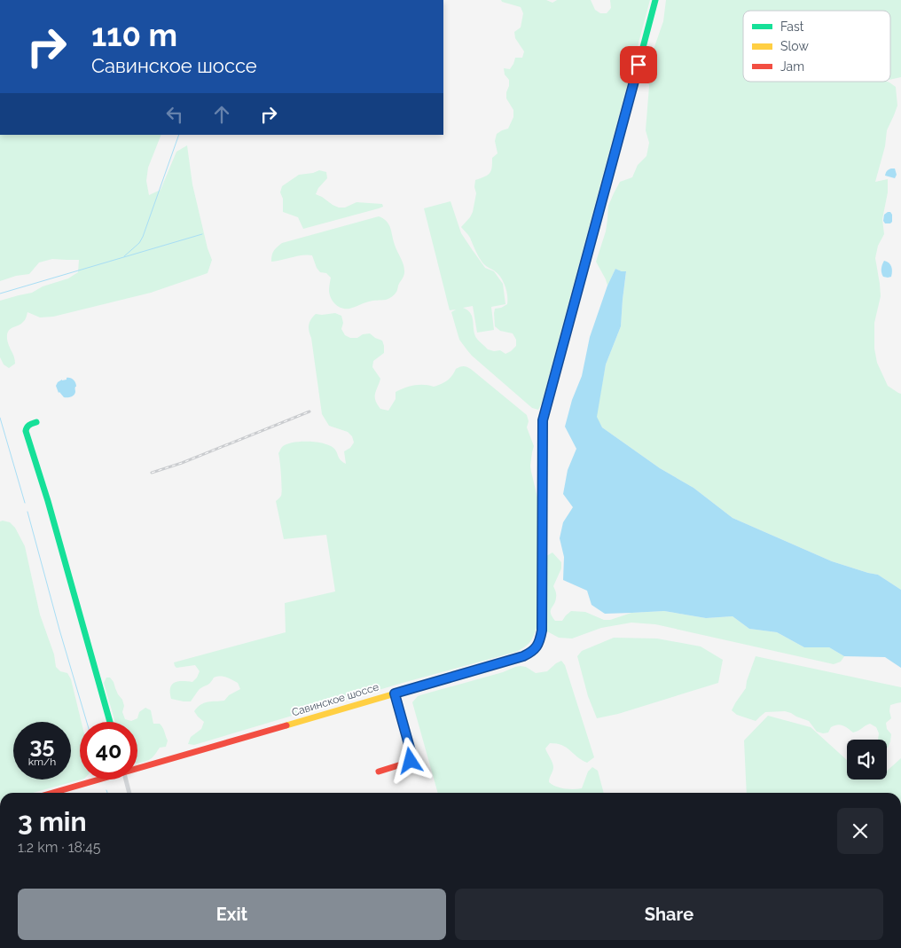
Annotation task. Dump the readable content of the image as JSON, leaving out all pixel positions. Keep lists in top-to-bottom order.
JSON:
{
  "streets": {
    "street": ["Савинское шоссе"]
  },
  "legend": ["Fast", "Slow", "Jam"],
  "page": {
    "turn": ["110 m", "Савинское шоссе"],
    "speed": "35 km/h",
    "limit": "40",
    "heading": ["3 min", "1.2 km · 18:45"],
    "buttons": ["Exit", "Share"]
  }
}
